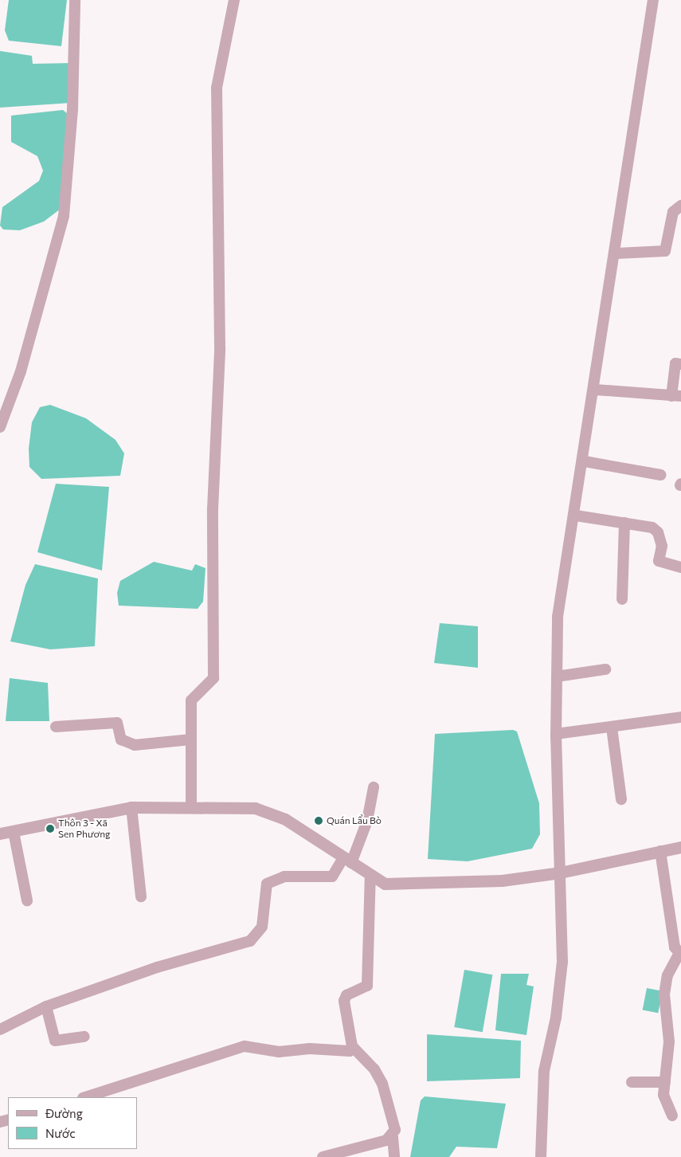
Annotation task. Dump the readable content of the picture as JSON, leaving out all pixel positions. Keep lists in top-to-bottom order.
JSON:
{
  "places": ["Quán Lẩu Bò", "Thôn 3 - Xã Sen Phương"],
  "legend": ["Đường", "Nước"]
}
